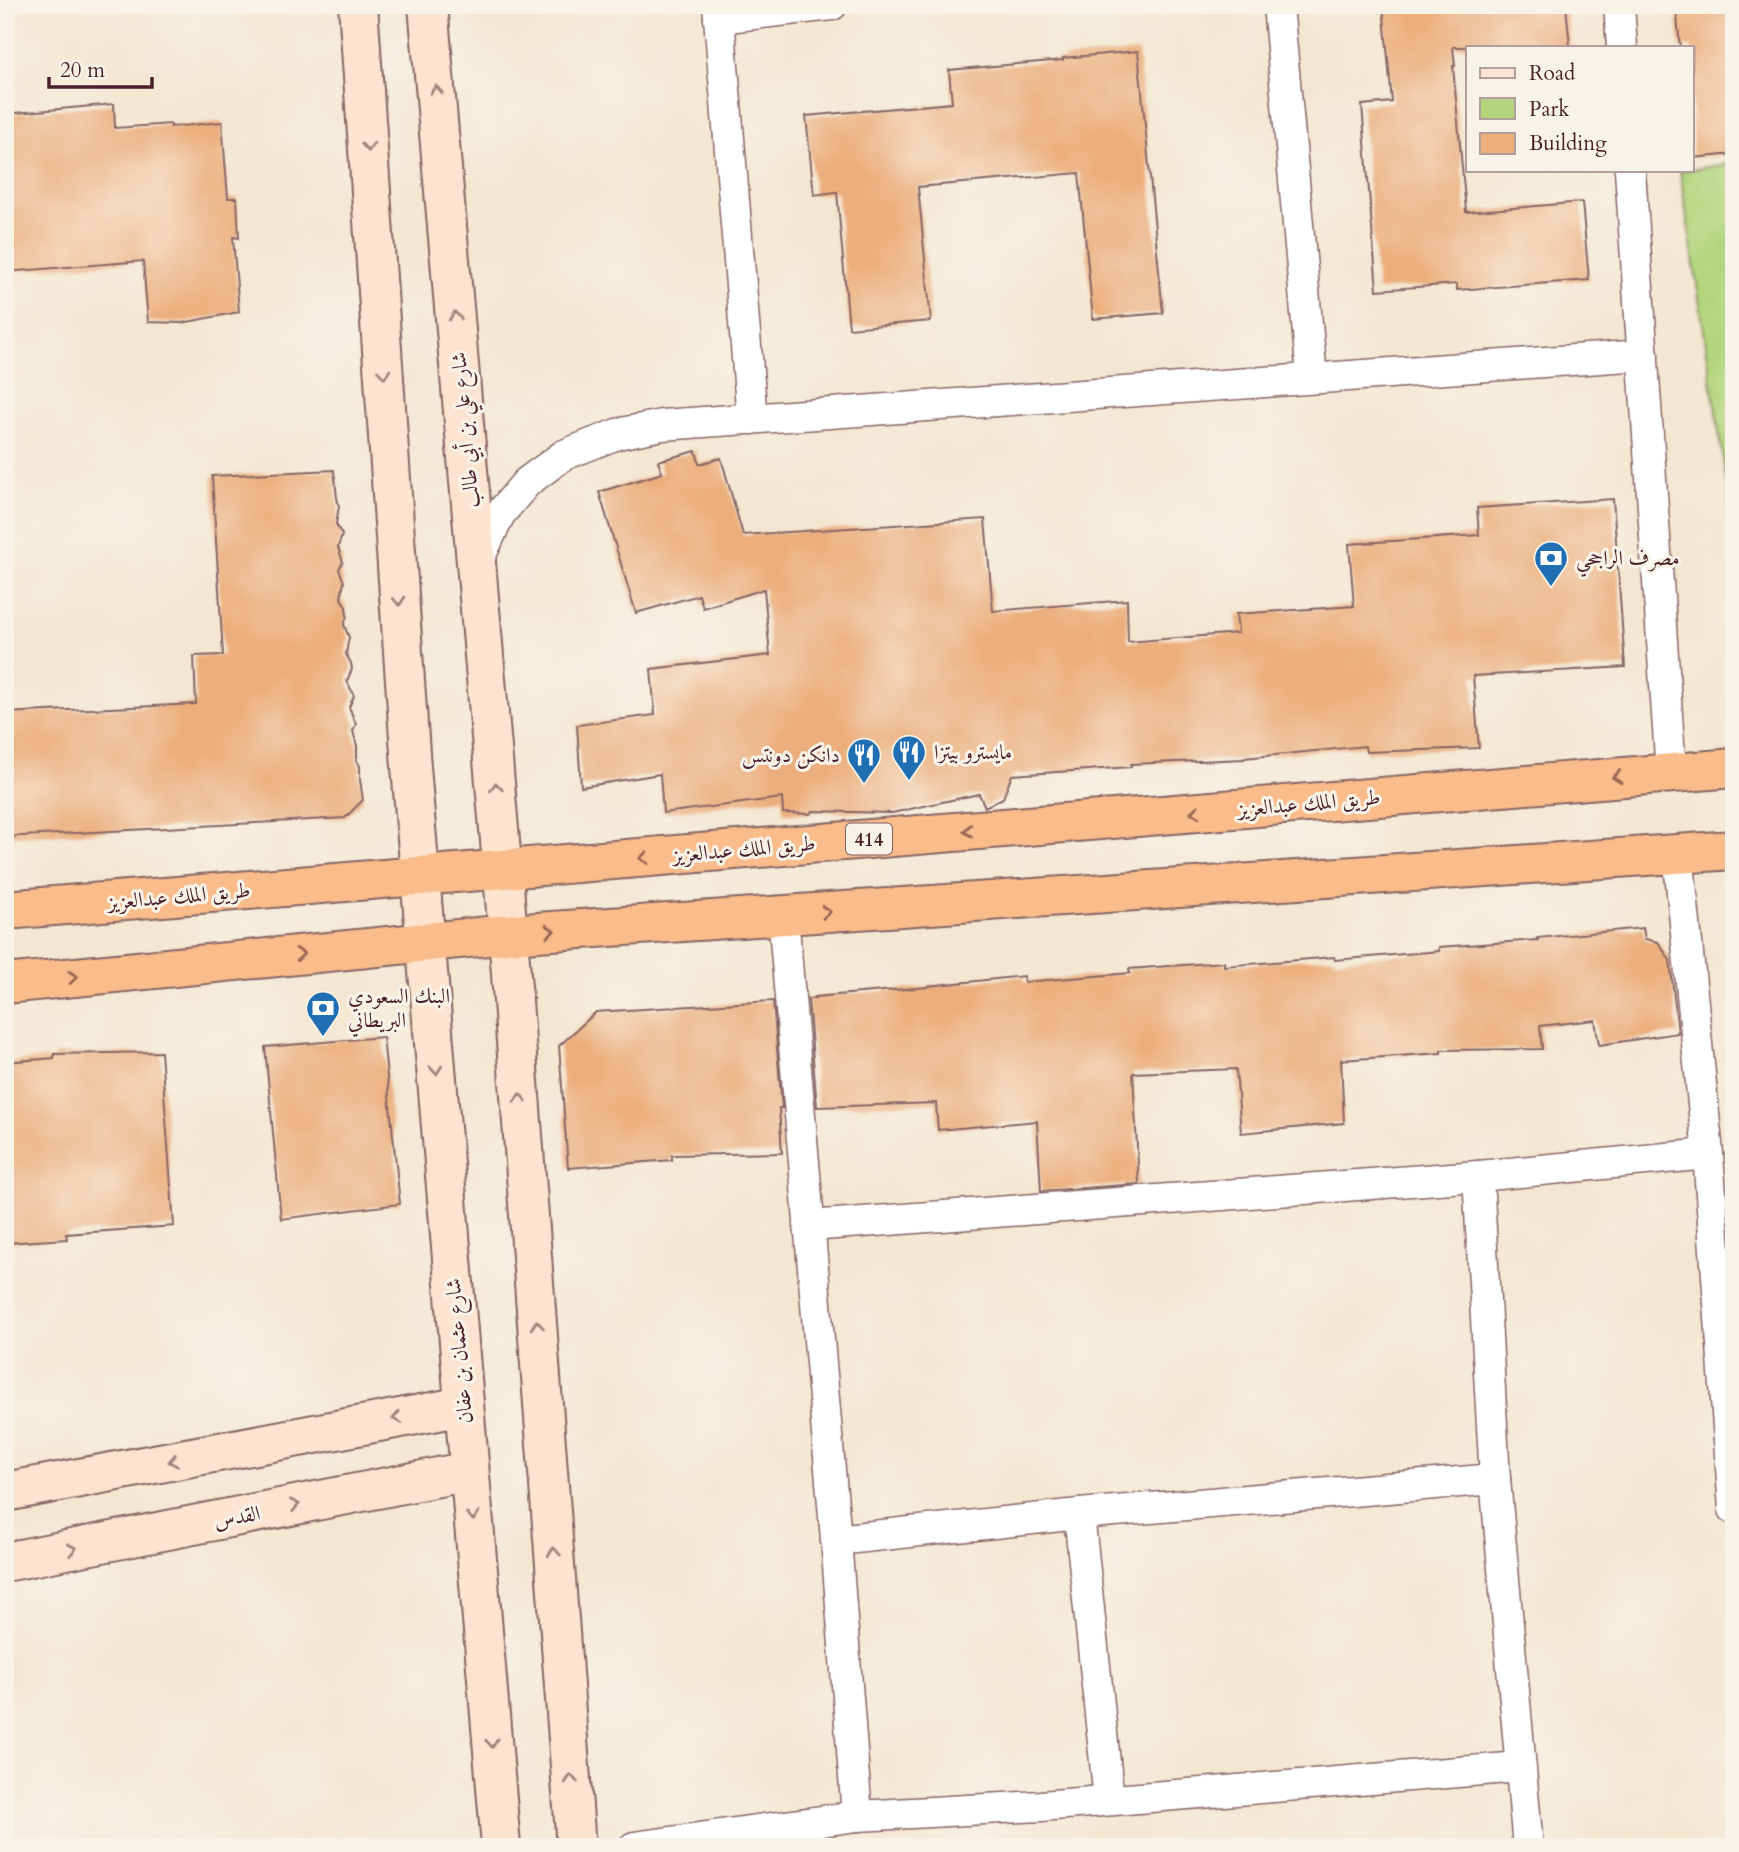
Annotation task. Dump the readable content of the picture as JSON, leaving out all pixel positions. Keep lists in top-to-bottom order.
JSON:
{
  "streets": {
    "highway": ["طريق الملك عبدالعزيز", "414"],
    "street": ["شارع علي بن أبي طالب", "شارع عثمان بن عفان", "القدس"]
  },
  "crossings": [
    ["شارع علي بن أبي طالب", "طريق الملك عبدالعزيز"],
    ["طريق الملك عبدالعزيز", "شارع عثمان بن عفان"],
    ["شارع عثمان بن عفان", "القدس"]
  ],
  "places": {
    "bank": ["مصرف الراجحي", "البنك السعودي البريطاني"],
    "restaurant": ["مايسترو بيتزا", "دانكن دونتس"]
  },
  "legend": ["Road", "Park", "Building"],
  "scale_bar": "20 m"
}
